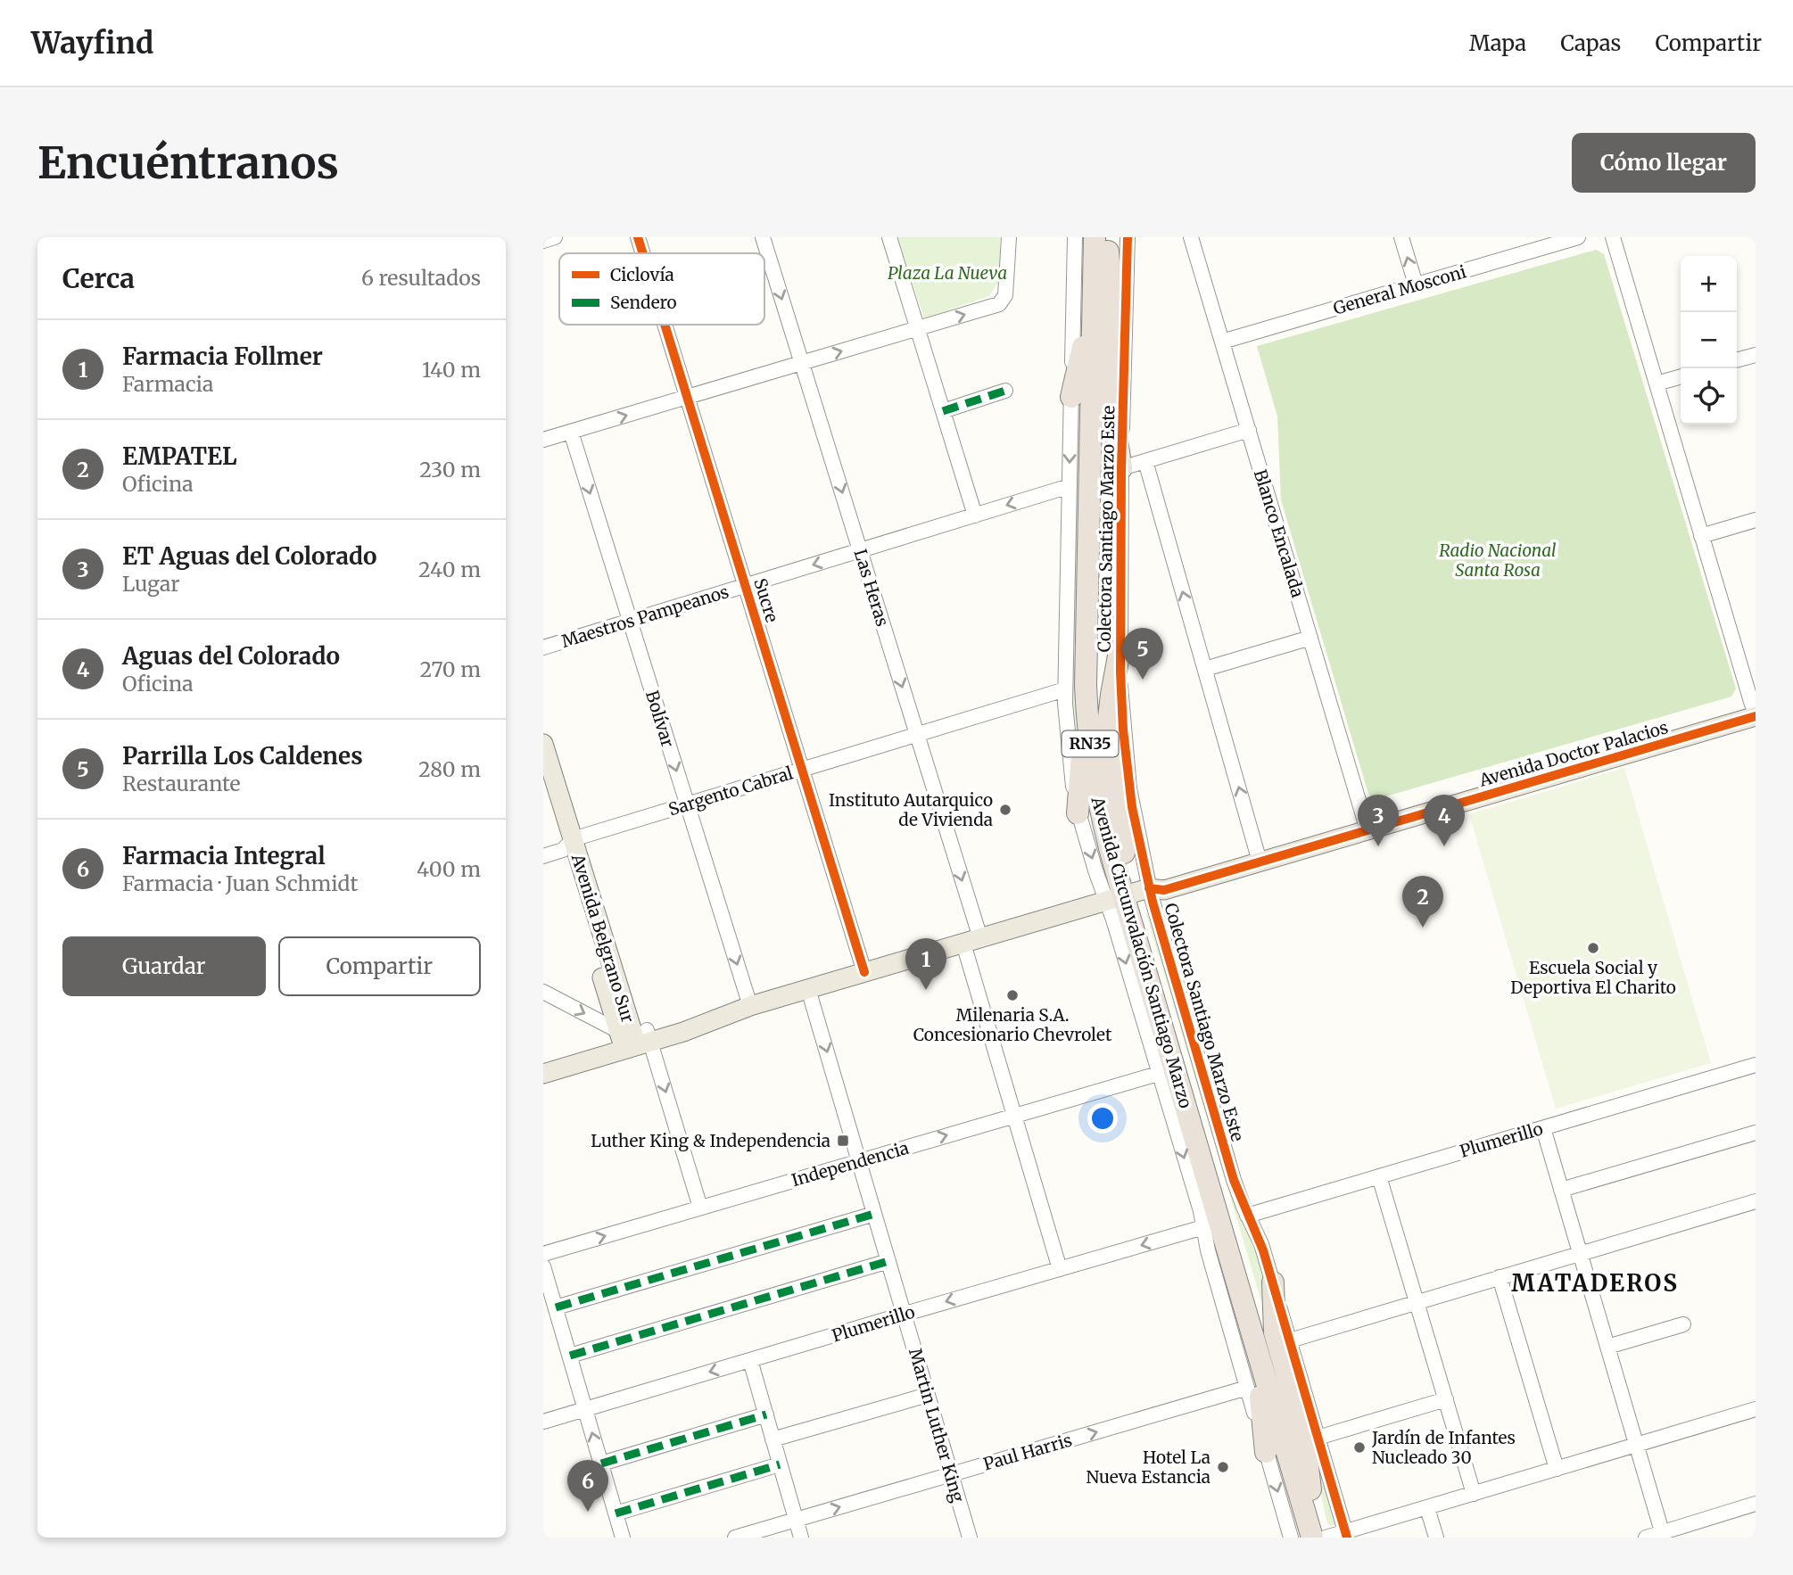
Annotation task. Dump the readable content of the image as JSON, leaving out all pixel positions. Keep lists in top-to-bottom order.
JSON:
{
  "streets": {
    "highway": ["RN35", "Avenida Circunvalación Santiago Marzo"],
    "main road": ["Avenida Doctor Palacios", "Avenida Belgrano Sur"],
    "street": [
      "General Mosconi",
      "Colectora Santiago Marzo Este",
      "Blanco Encalada",
      "Las Heras",
      "Sucre",
      "Maestros Pampeanos",
      "Bolívar",
      "Sargento Cabral",
      "Plumerillo",
      "Independencia",
      "Martin Luther King",
      "Paul Harris"
    ]
  },
  "crossings": [
    ["General Mosconi", "Blanco Encalada"],
    ["Colectora Santiago Marzo Este", "Maestros Pampeanos"],
    ["Colectora Santiago Marzo Este", "Avenida Doctor Palacios"],
    ["Colectora Santiago Marzo Este", "Sargento Cabral"],
    ["Colectora Santiago Marzo Este", "Avenida Circunvalación Santiago Marzo"],
    ["Colectora Santiago Marzo Este", "Plumerillo"],
    ["Colectora Santiago Marzo Este", "Independencia"],
    ["Colectora Santiago Marzo Este", "Paul Harris"],
    ["Blanco Encalada", "Avenida Doctor Palacios"],
    ["Las Heras", "Maestros Pampeanos"],
    ["Las Heras", "Avenida Doctor Palacios"],
    ["Las Heras", "Sargento Cabral"],
    ["Las Heras", "Plumerillo"],
    ["Las Heras", "Independencia"],
    ["Sucre", "Maestros Pampeanos"],
    ["Sucre", "Avenida Doctor Palacios"],
    ["Sucre", "Sargento Cabral"],
    ["Maestros Pampeanos", "Bolívar"],
    ["Bolívar", "Avenida Doctor Palacios"],
    ["Bolívar", "Sargento Cabral"],
    ["Avenida Doctor Palacios", "Avenida Belgrano Sur"],
    ["Avenida Doctor Palacios", "Avenida Circunvalación Santiago Marzo"],
    ["Avenida Doctor Palacios", "Martin Luther King"],
    ["Sargento Cabral", "Avenida Belgrano Sur"],
    ["Avenida Circunvalación Santiago Marzo", "Plumerillo"],
    ["Plumerillo", "Martin Luther King"],
    ["Independencia", "Martin Luther King"],
    ["Martin Luther King", "Paul Harris"]
  ],
  "one_way": ["Maestros Pampeanos", "Bolívar"],
  "districts": ["MATADEROS"],
  "parks": ["Plaza La Nueva", "Radio Nacional Santa Rosa"],
  "places": {
    "other": [
      "Instituto Autarquico de Vivienda",
      "Escuela Social y Deportiva El Charito",
      "Milenaria S.A. Concesionario Chevrolet",
      "Jardín de Infantes Nucleado 30",
      "Hotel La Nueva Estancia"
    ],
    "transit": ["Luther King & Independencia"]
  },
  "legend": ["Ciclovía", "Sendero"],
  "page": {
    "header": "Wayfind",
    "nav": ["Mapa", "Capas", "Compartir"],
    "buttons": [
      "Cómo llegar",
      ["Guardar", "Compartir"]
    ],
    "title": "Encuéntranos",
    "heading": ["Cerca", "6 resultados"],
    "map_buttons": ["+", "−"],
    "list": [
      {
        "mark": "1",
        "name": "Farmacia Follmer",
        "note": "Farmacia",
        "value": "140 m"
      },
      {
        "mark": "2",
        "name": "EMPATEL",
        "note": "Oficina",
        "value": "230 m"
      },
      {
        "mark": "3",
        "name": "ET Aguas del Colorado",
        "note": "Lugar",
        "value": "240 m"
      },
      {
        "mark": "4",
        "name": "Aguas del Colorado",
        "note": "Oficina",
        "value": "270 m"
      },
      {
        "mark": "5",
        "name": "Parrilla Los Caldenes",
        "note": "Restaurante",
        "value": "280 m"
      },
      {
        "mark": "6",
        "name": "Farmacia Integral",
        "note": "Farmacia · Juan Schmidt",
        "value": "400 m"
      }
    ],
    "pins": [
      "5",
      "3",
      "4",
      "2",
      "1",
      "6"
    ]
  }
}
